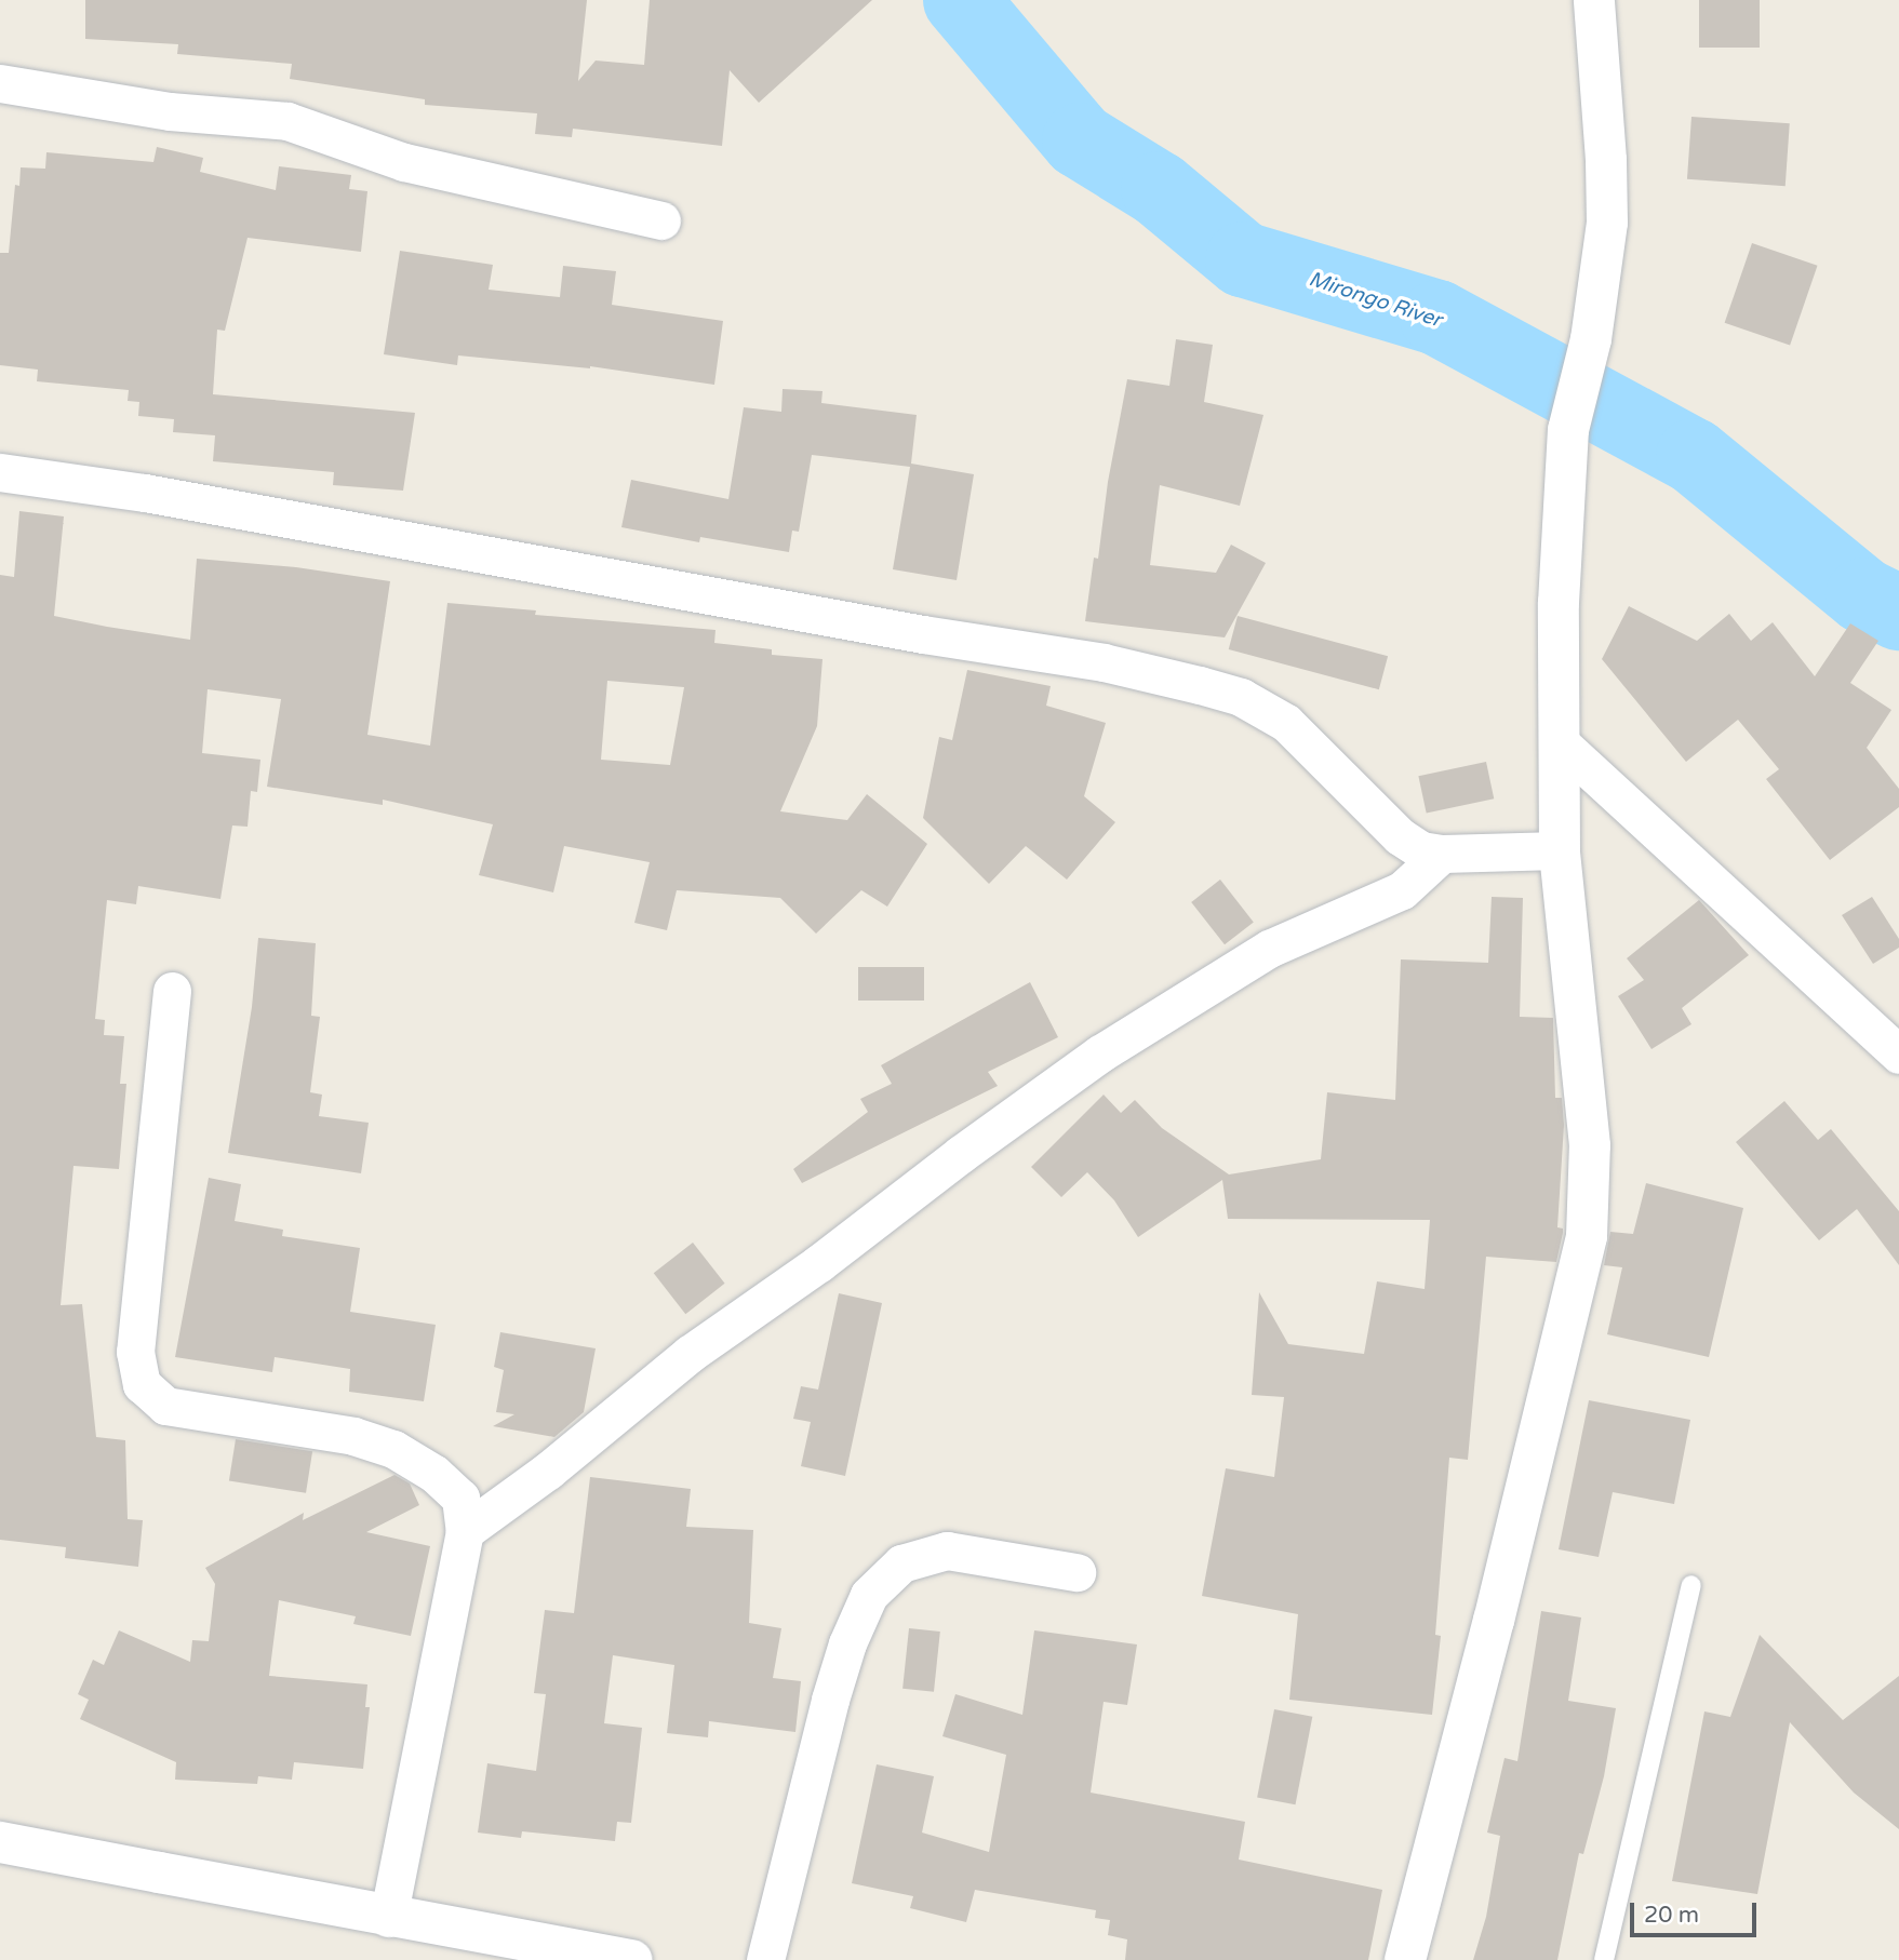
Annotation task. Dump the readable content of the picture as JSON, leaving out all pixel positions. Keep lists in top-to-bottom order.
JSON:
{
  "water": ["Mirongo River"],
  "scale_bar": "20 m"
}
